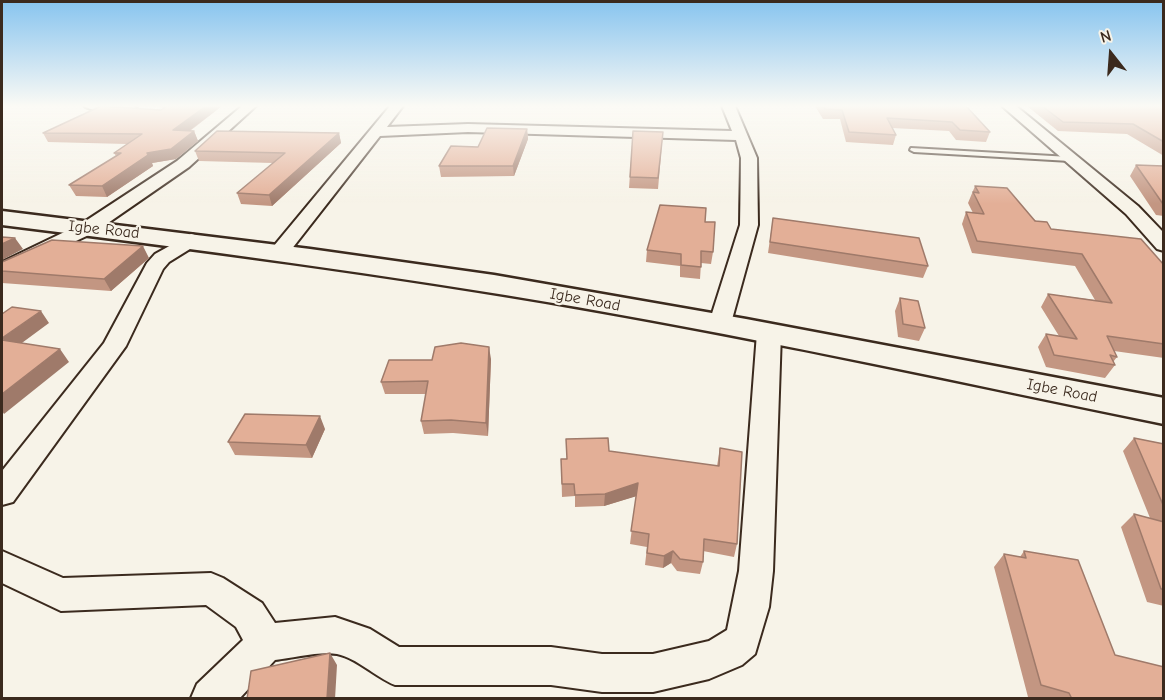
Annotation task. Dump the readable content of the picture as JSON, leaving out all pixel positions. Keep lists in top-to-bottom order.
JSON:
{
  "streets": {
    "street": ["Igbe Road"]
  },
  "north": "top"
}
